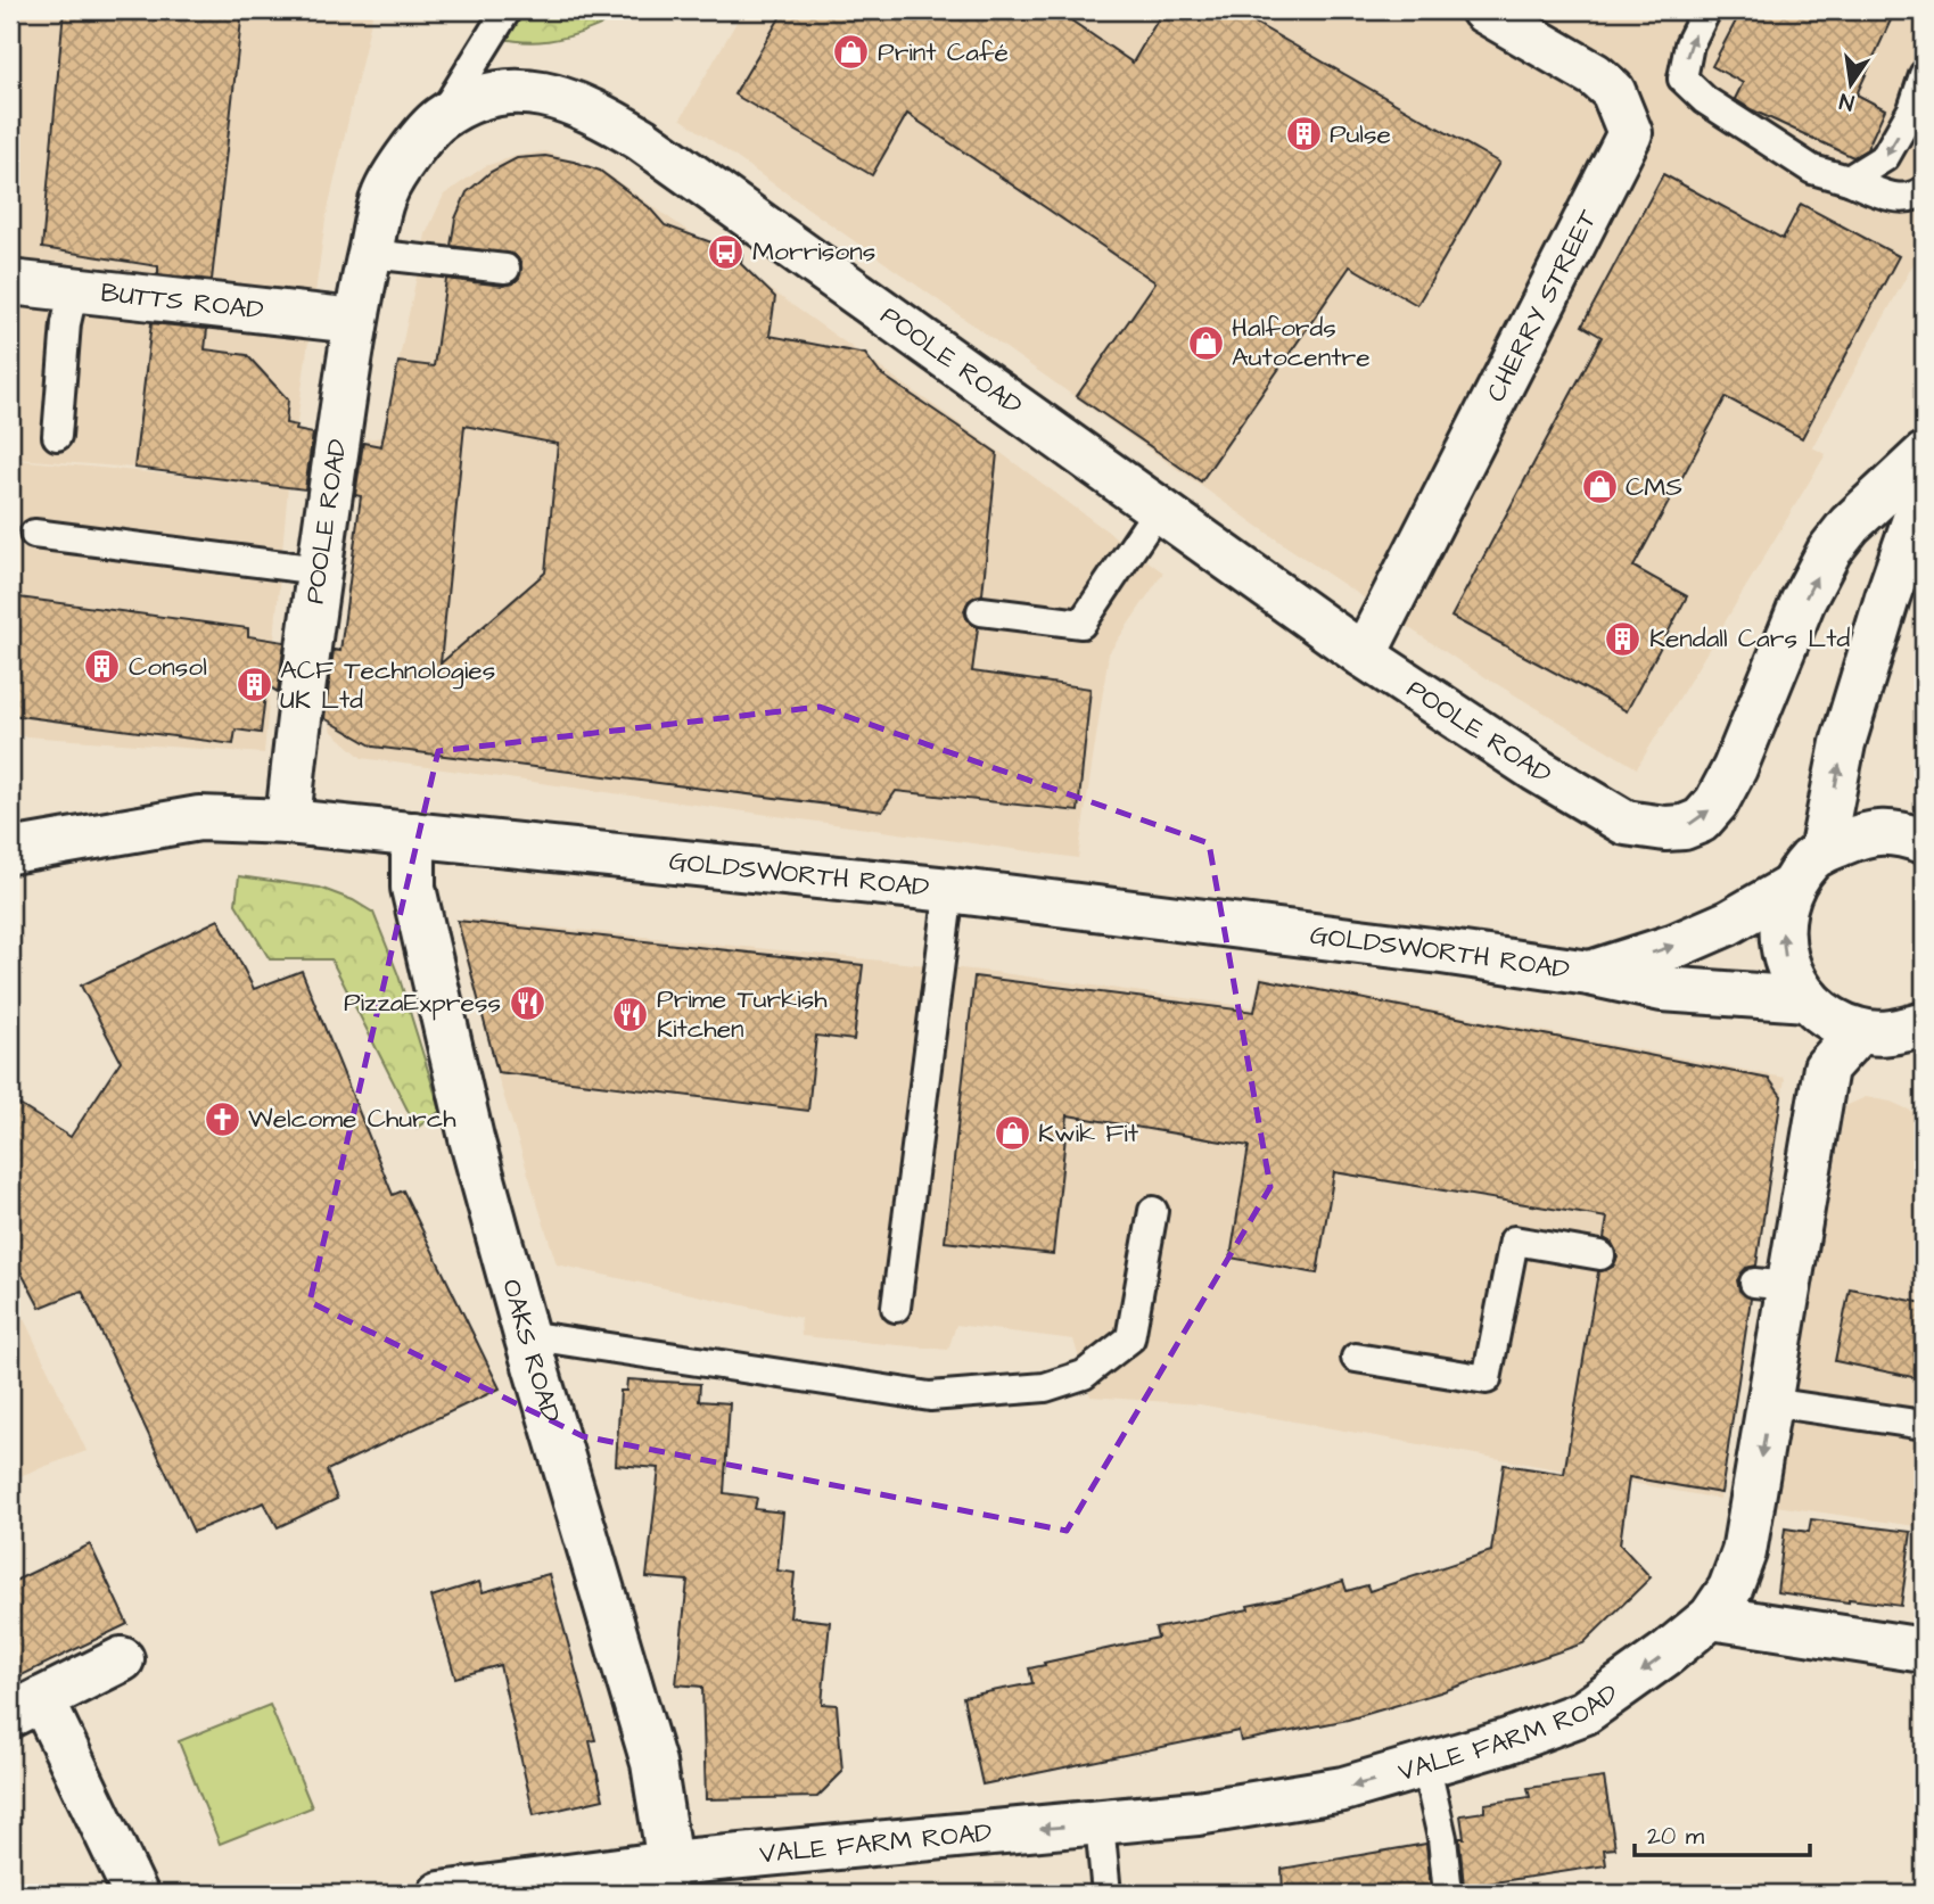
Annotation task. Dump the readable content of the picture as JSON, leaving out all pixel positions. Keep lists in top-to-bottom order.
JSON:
{
  "streets": {
    "street": [
      "BUTTS ROAD",
      "CHERRY STREET",
      "POOLE ROAD",
      "GOLDSWORTH ROAD",
      "OAKS ROAD",
      "VALE FARM ROAD"
    ]
  },
  "crossings": [
    ["BUTTS ROAD", "POOLE ROAD"],
    ["CHERRY STREET", "POOLE ROAD"],
    ["POOLE ROAD", "GOLDSWORTH ROAD"],
    ["GOLDSWORTH ROAD", "OAKS ROAD"],
    ["OAKS ROAD", "VALE FARM ROAD"]
  ],
  "one_way": ["VALE FARM ROAD"],
  "places": {
    "shop": [
      "Print Café",
      "Halfords Autocentre",
      "CMS",
      "Kwik Fit"
    ],
    "building": [
      "Pulse",
      "Kendall Cars Ltd",
      "Consol",
      "ACF Technologies UK Ltd"
    ],
    "bus stop": ["Morrisons"],
    "restaurant": ["PizzaExpress", "Prime Turkish Kitchen"],
    "church": ["Welcome Church"]
  },
  "scale_bar": "20 m",
  "north": "bottom"
}
